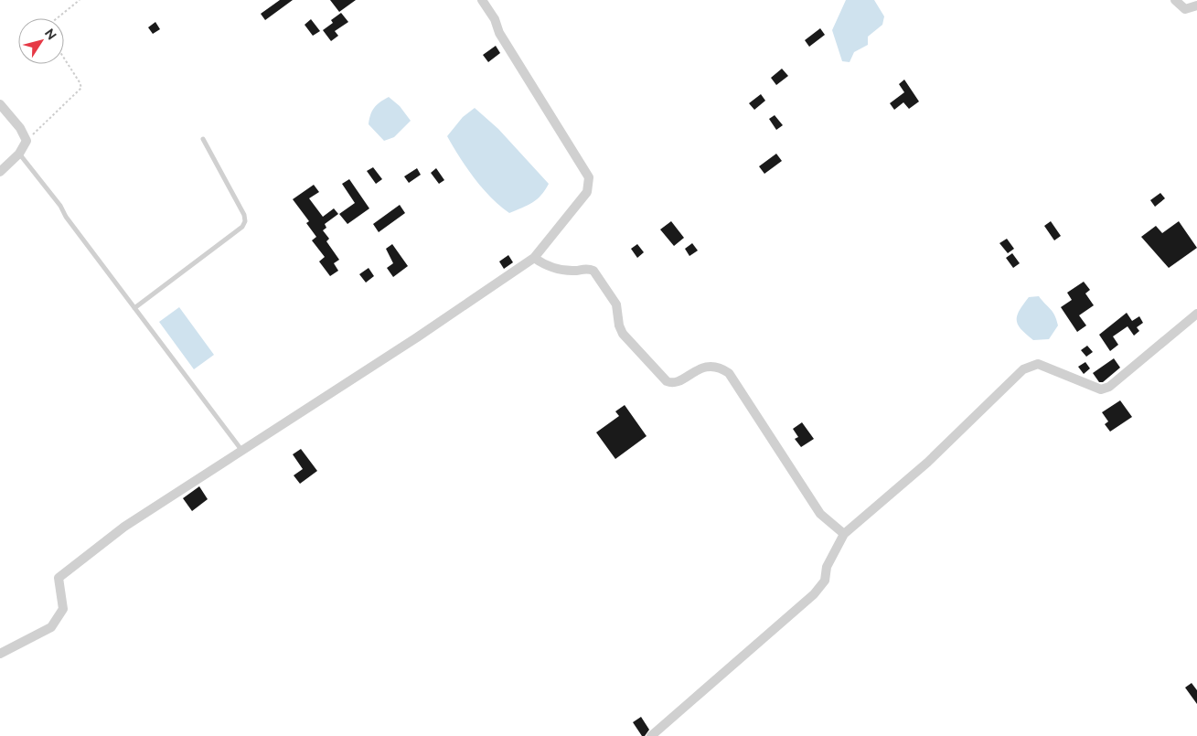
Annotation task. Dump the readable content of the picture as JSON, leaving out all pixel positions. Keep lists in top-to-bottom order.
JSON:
{
  "north": "top right"
}
